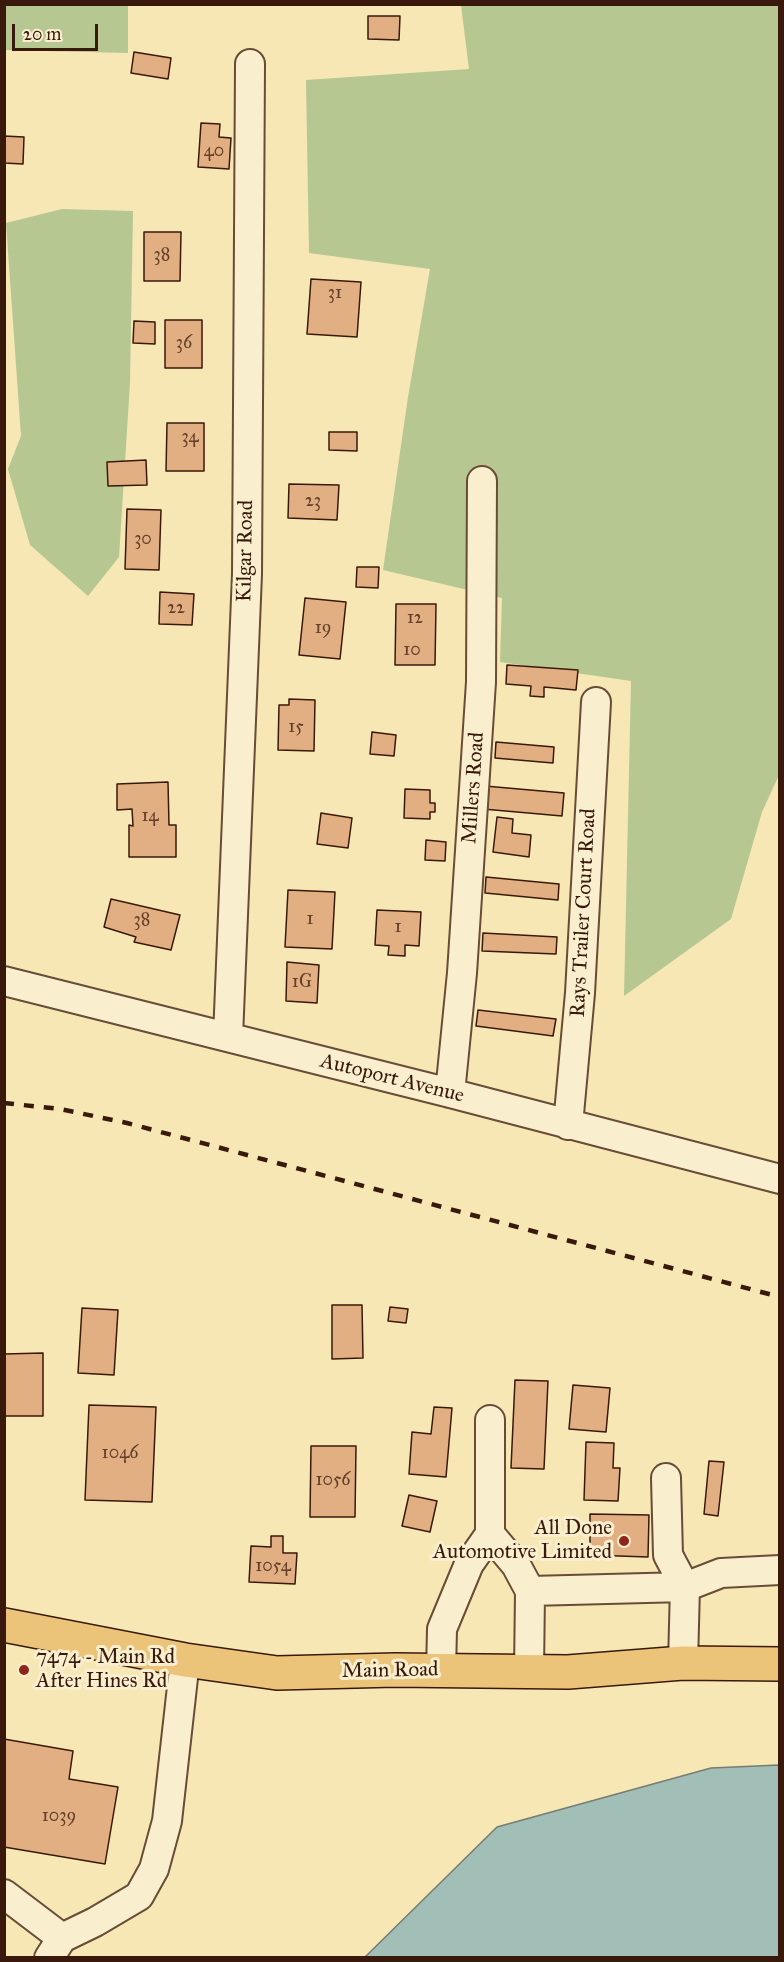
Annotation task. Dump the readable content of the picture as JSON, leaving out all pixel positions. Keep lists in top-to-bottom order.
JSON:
{
  "streets": {
    "main road": ["Main Road"],
    "street": [
      "Kilgar Road",
      "Millers Road",
      "Rays Trailer Court Road",
      "Autoport Avenue"
    ]
  },
  "crossings": [
    ["Kilgar Road", "Autoport Avenue"],
    ["Millers Road", "Autoport Avenue"],
    ["Rays Trailer Court Road", "Autoport Avenue"]
  ],
  "places": ["All Done Automotive Limited", "7474 - Main Rd After Hines Rd"],
  "house_numbers": [
    "40",
    "38",
    "31",
    "36",
    "34",
    "23",
    "30",
    "22",
    "12",
    "19",
    "10",
    "15",
    "14",
    "1",
    "38",
    "1",
    "1G",
    "1046",
    "1056",
    "1054",
    "1039"
  ],
  "scale_bar": "20 m"
}
